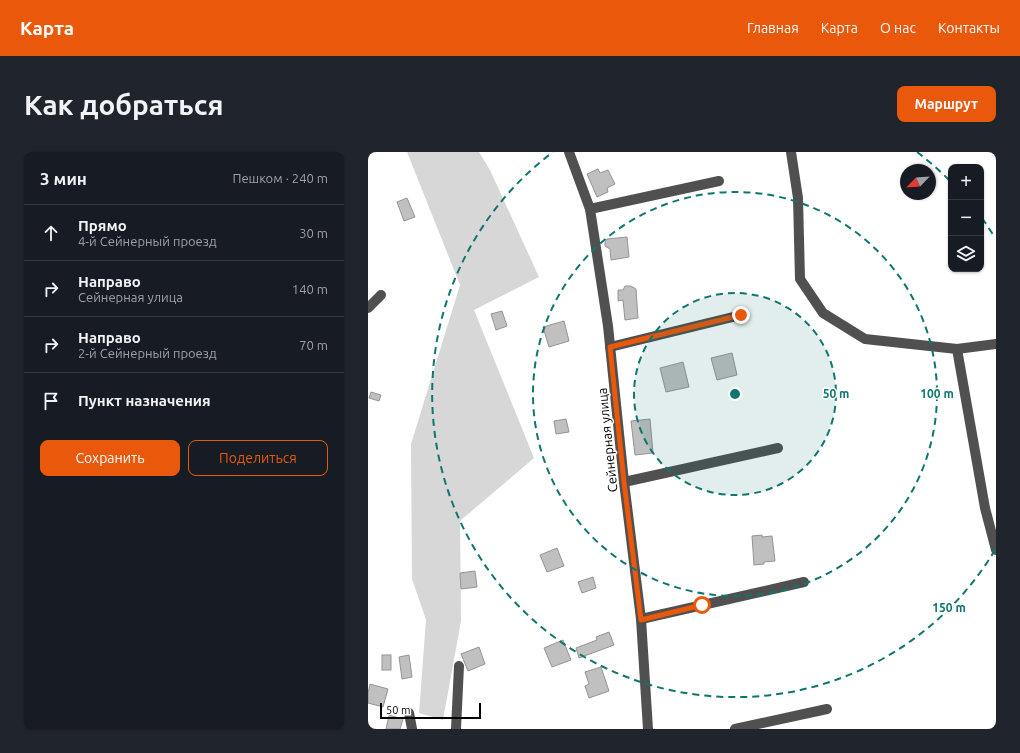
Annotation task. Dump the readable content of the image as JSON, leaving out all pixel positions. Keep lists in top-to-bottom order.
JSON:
{
  "streets": {
    "lane": ["Сейнерная улица"]
  },
  "scale_bar": "50 m",
  "north": "bottom left",
  "page": {
    "header": "Карта",
    "nav": [
      "Главная",
      "Карта",
      "О нас",
      "Контакты"
    ],
    "buttons": [
      "Маршрут",
      ["Сохранить", "Поделиться"]
    ],
    "title": "Как добраться",
    "heading": ["3 мин", "Пешком · 240 m"],
    "map_buttons": ["+", "−"],
    "list": [
      ["Прямо", "4-й Сейнерный проезд", "30 m"],
      ["Направо", "Сейнерная улица", "140 m"],
      ["Направо", "2-й Сейнерный проезд", "70 m"],
      "Пункт назначения"
    ],
    "scale": "50 m"
  },
  "rings": ["50 m", "100 m", "150 m"]
}
